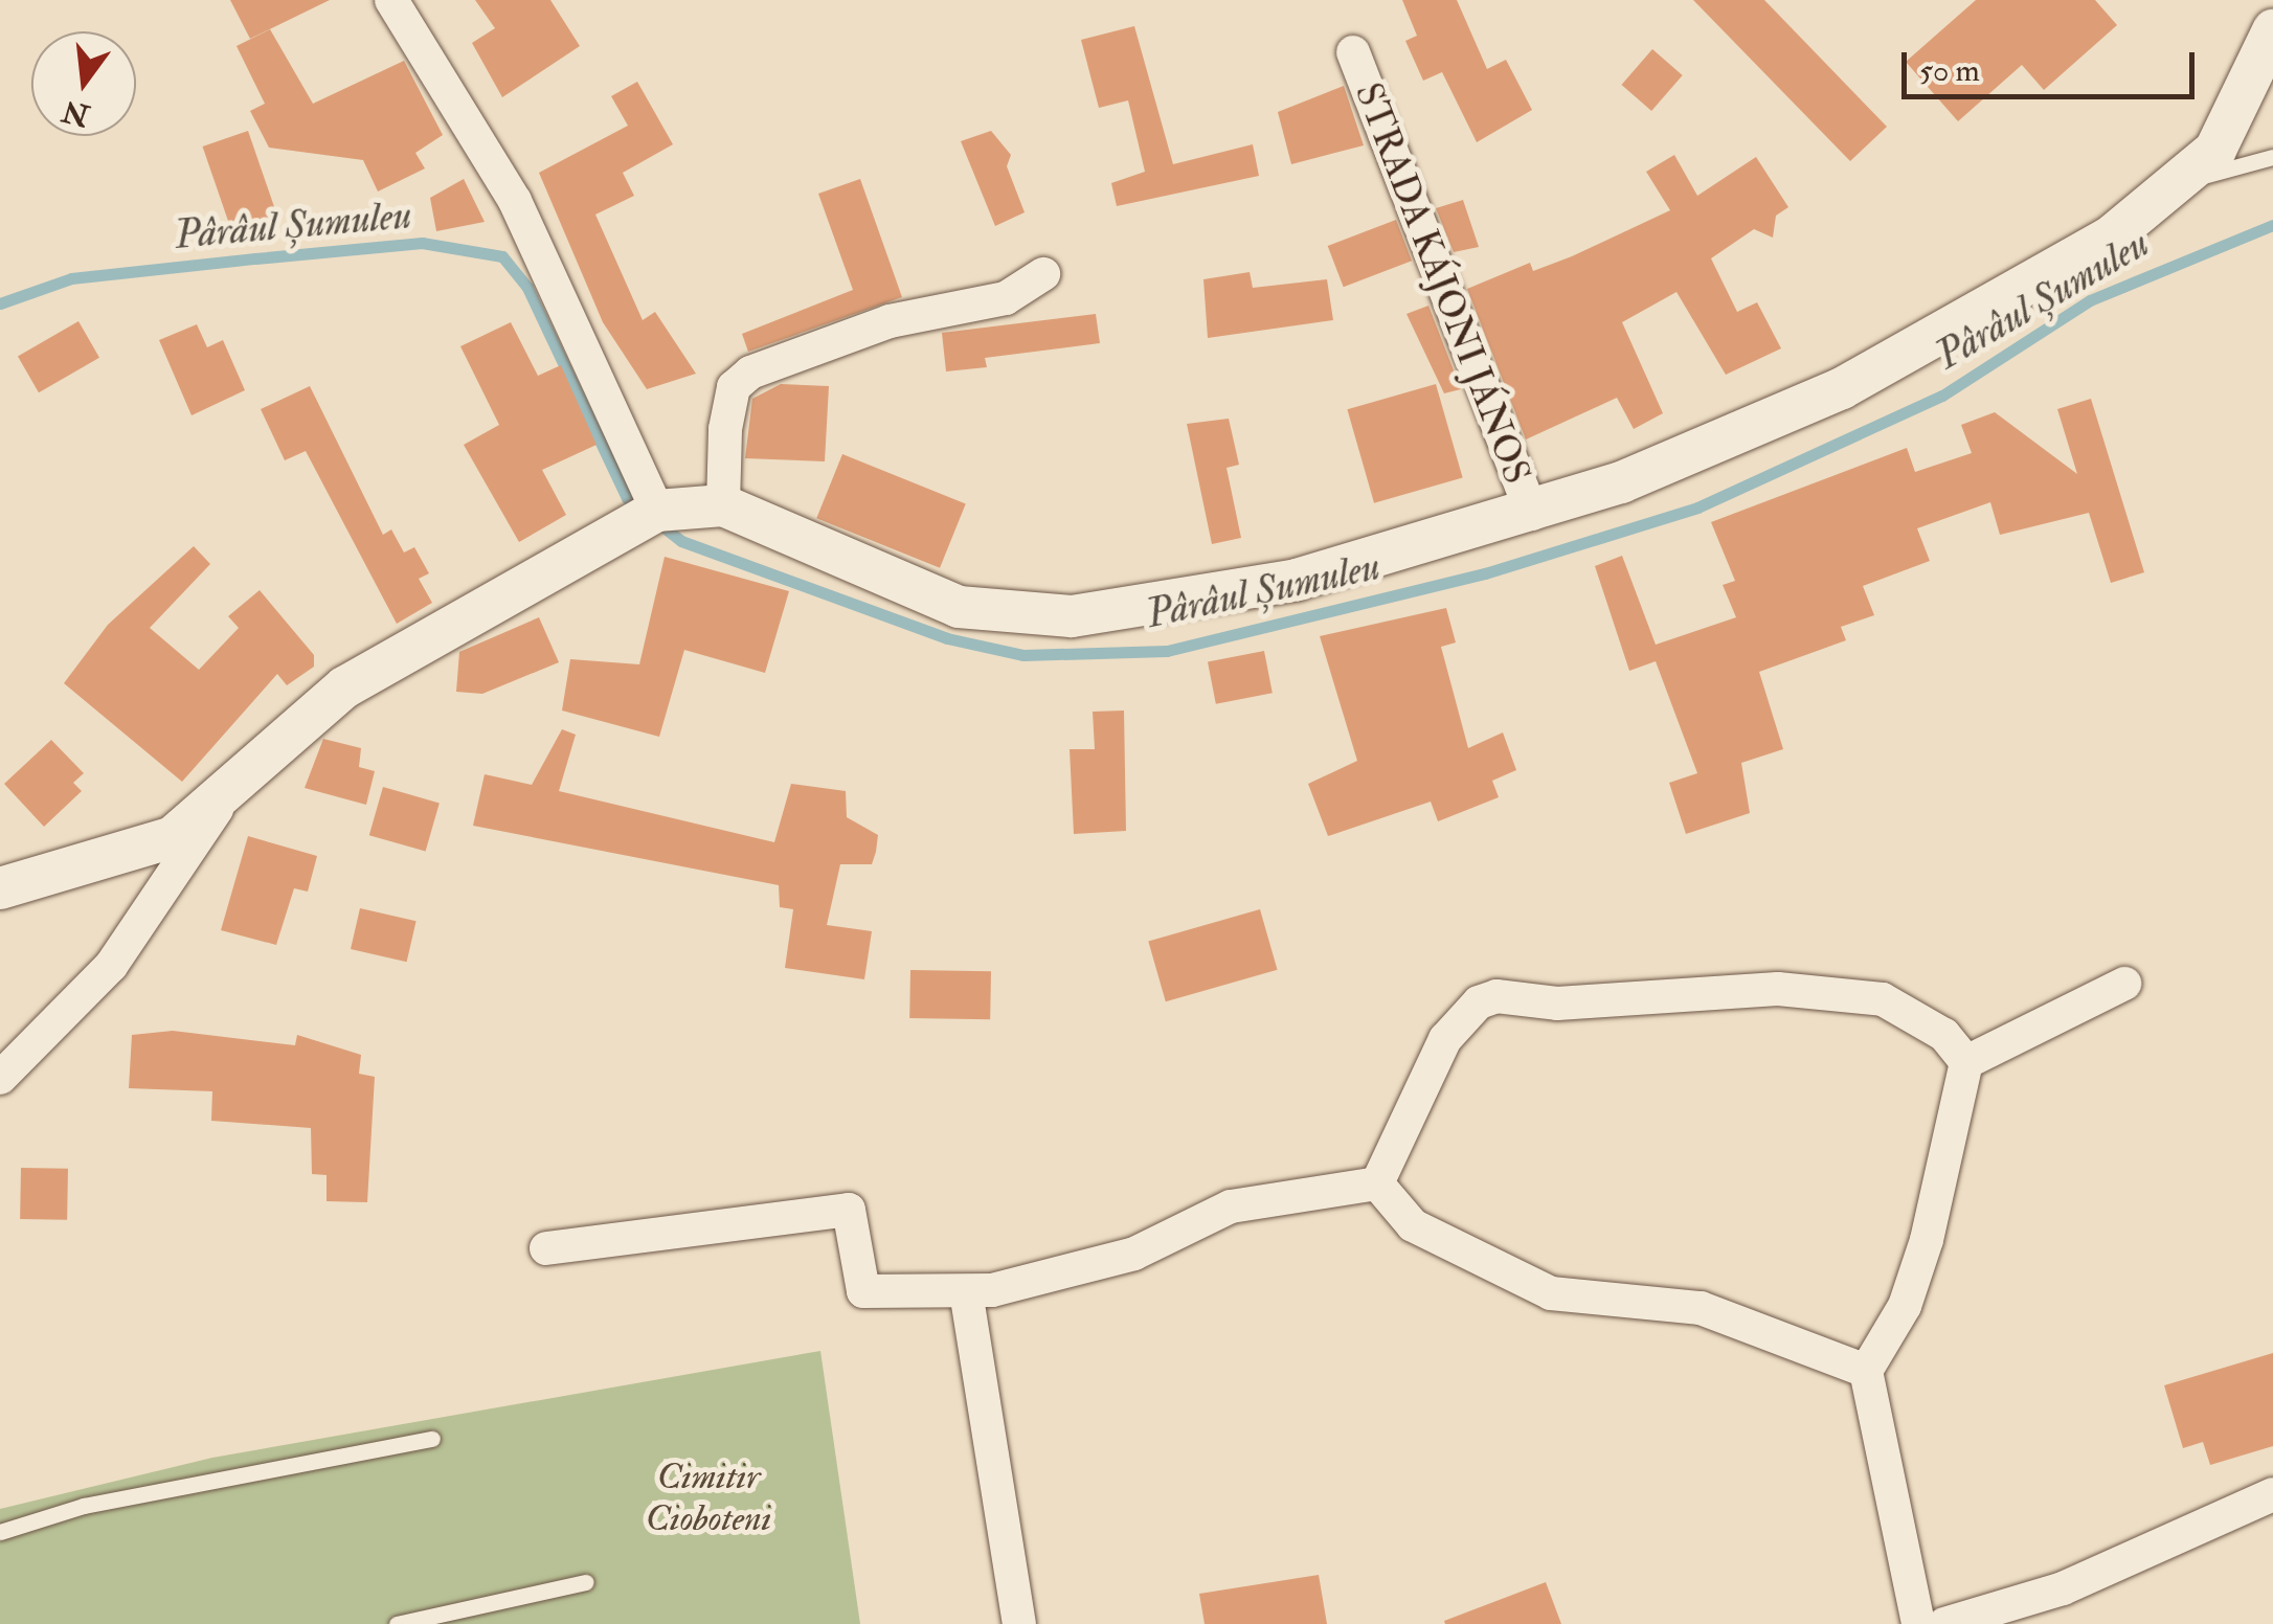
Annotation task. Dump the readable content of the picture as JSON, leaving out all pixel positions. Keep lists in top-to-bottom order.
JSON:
{
  "streets": {
    "street": ["STRADA KÁJONI JÁNOS"]
  },
  "water": ["Pârâul Șumuleu"],
  "parks": ["Cimitir Cioboteni"],
  "scale_bar": "50 m",
  "north": "bottom"
}
